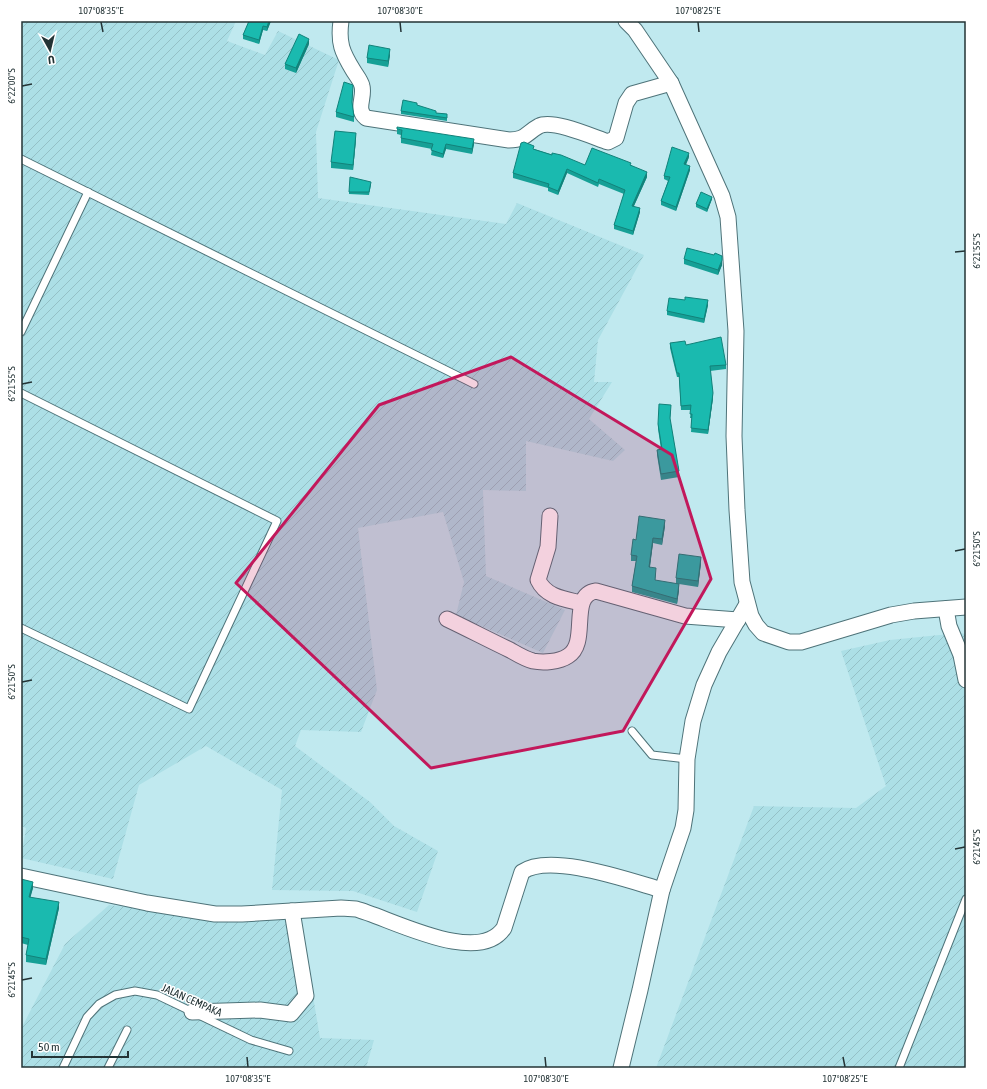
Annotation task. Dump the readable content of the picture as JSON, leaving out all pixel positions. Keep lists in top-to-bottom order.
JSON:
{
  "streets": {
    "lane": ["JALAN CEMPAKA"]
  },
  "scale_bar": "50 m",
  "north": "bottom",
  "coordinates": [
    "107°08'35\"E",
    "107°08'30\"E",
    "107°08'25\"E",
    "6°22'00\"S",
    "6°21'55\"S",
    "6°21'50\"S",
    "6°21'45\"S"
  ]
}
